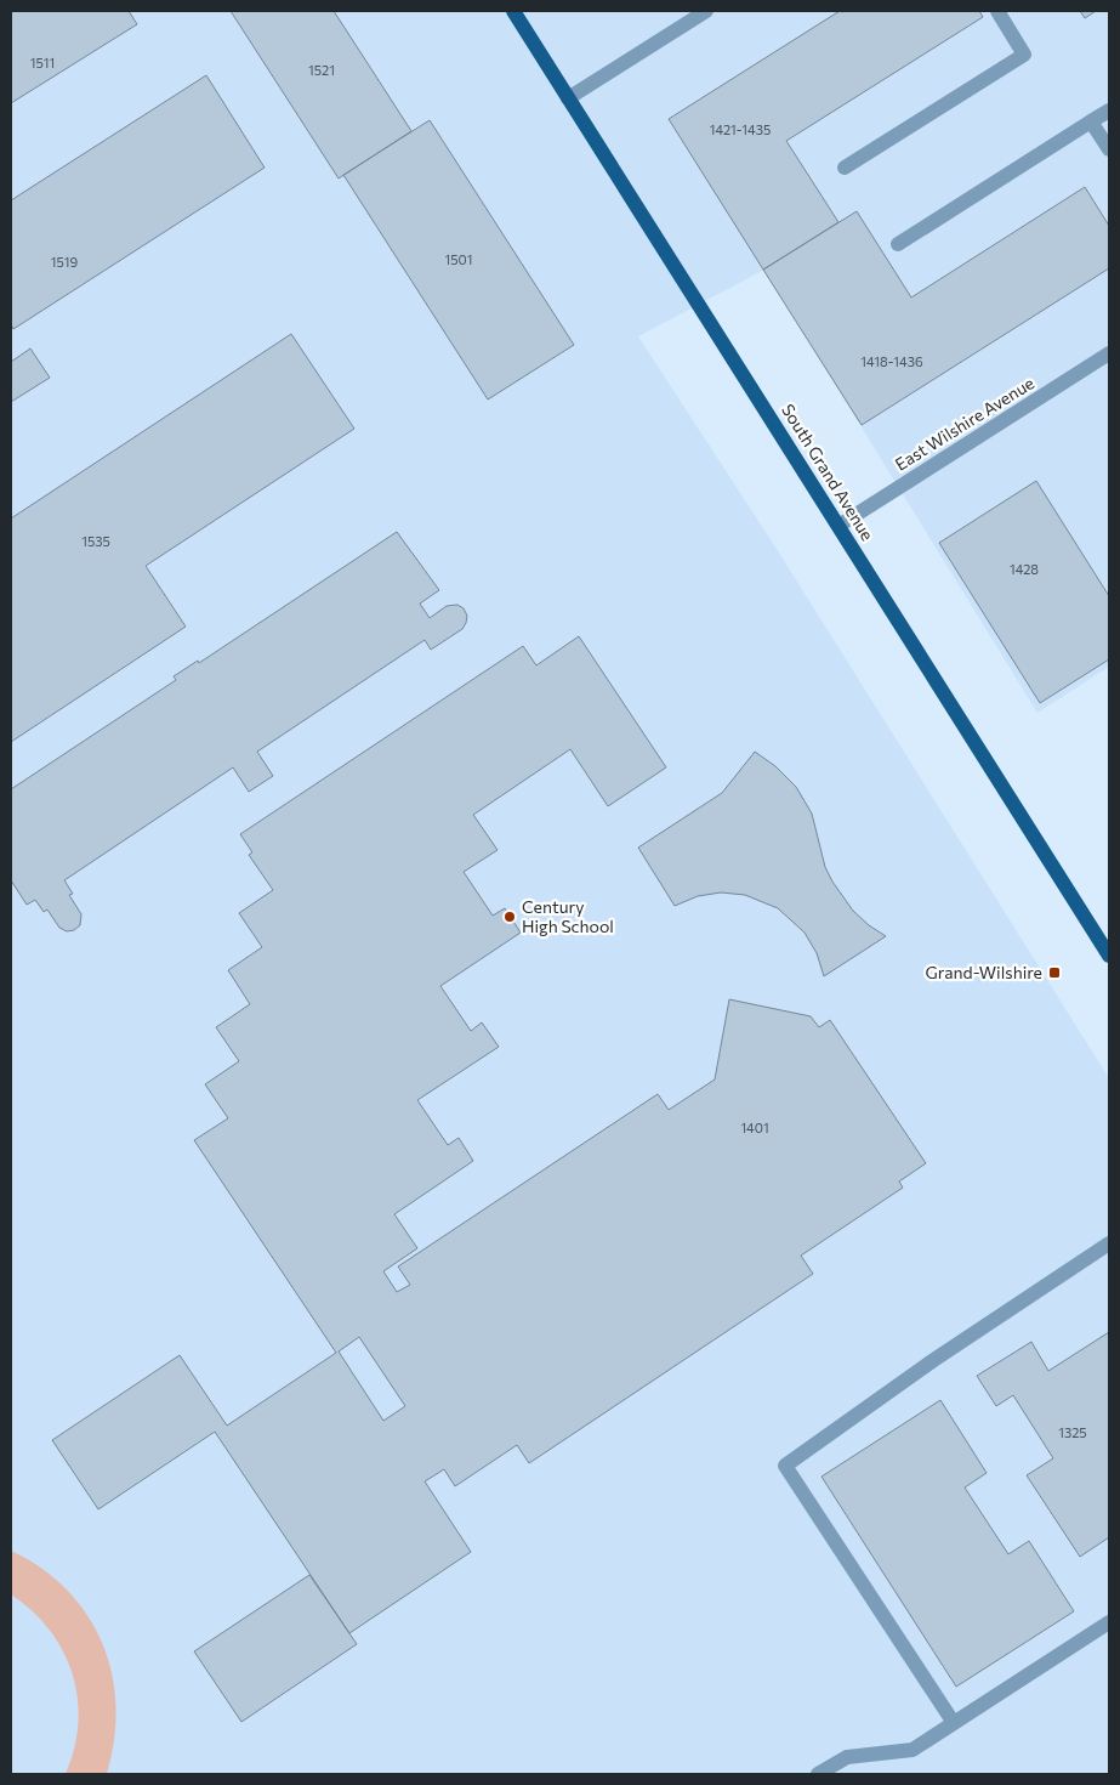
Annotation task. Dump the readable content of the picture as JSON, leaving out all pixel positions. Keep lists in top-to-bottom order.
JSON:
{
  "streets": {
    "main road": ["South Grand Avenue"],
    "street": ["East Wilshire Avenue"]
  },
  "crossings": [
    ["East Wilshire Avenue", "South Grand Avenue"]
  ],
  "places": {
    "other": ["Century High School"],
    "transit": ["Grand-Wilshire"]
  },
  "house_numbers": [
    "1511",
    "1521",
    "1421-1435",
    "1501",
    "1519",
    "1418-1436",
    "1535",
    "1428",
    "1401",
    "1325"
  ]
}
